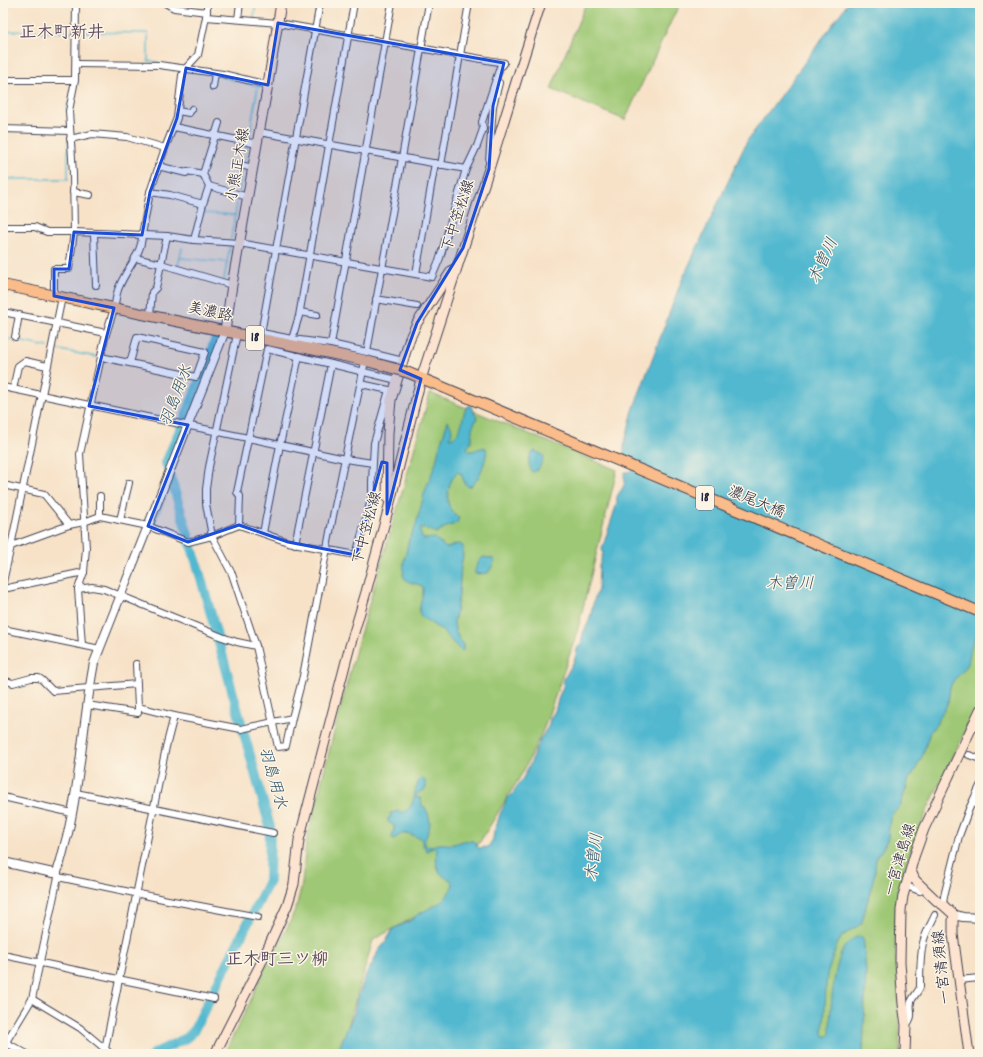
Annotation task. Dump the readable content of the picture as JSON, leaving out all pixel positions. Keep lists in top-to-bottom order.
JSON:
{
  "streets": {
    "main road": [
      "小熊正木線",
      "下中笠松線",
      "美濃路",
      "18",
      "濃尾大橋",
      "一宮津島線",
      "一宮清須線"
    ]
  },
  "crossings": [
    ["小熊正木線", "美濃路"],
    ["下中笠松線", "美濃路"],
    ["美濃路", "濃尾大橋"],
    ["一宮津島線", "一宮清須線"]
  ],
  "districts": ["正木町新井", "正木町三ツ柳"],
  "water": ["木曽川", "羽島用水"]
}
